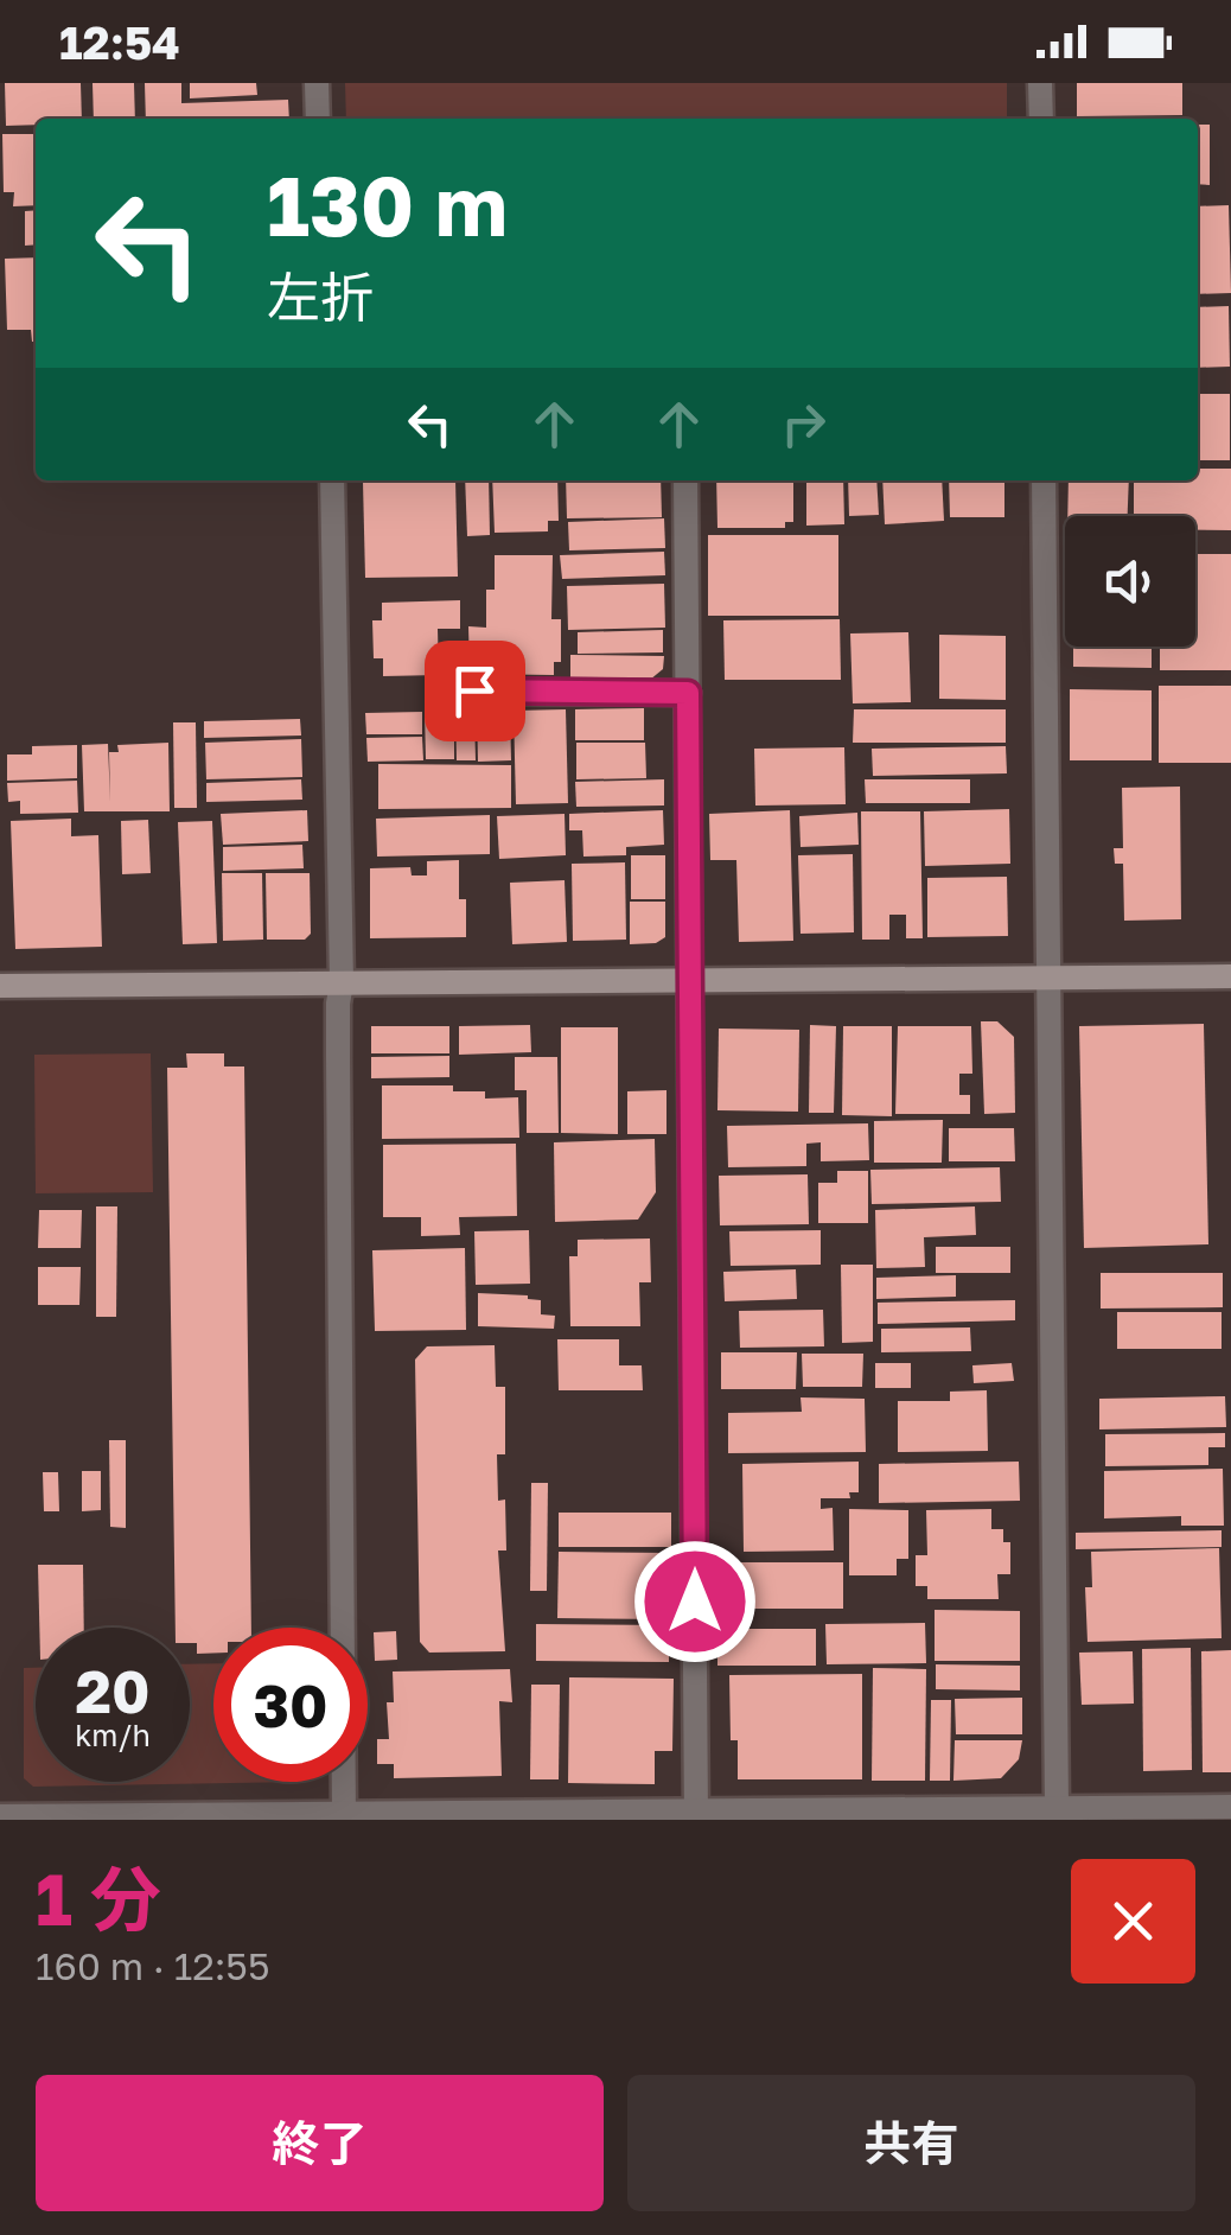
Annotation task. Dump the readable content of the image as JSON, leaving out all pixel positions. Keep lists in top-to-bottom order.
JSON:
{
  "page": {
    "status": "12:54",
    "turn": ["130 m", "左折"],
    "speed": "20 km/h",
    "limit": "30",
    "heading": ["1 分", "160 m · 12:55"],
    "buttons": ["終了", "共有"]
  }
}
